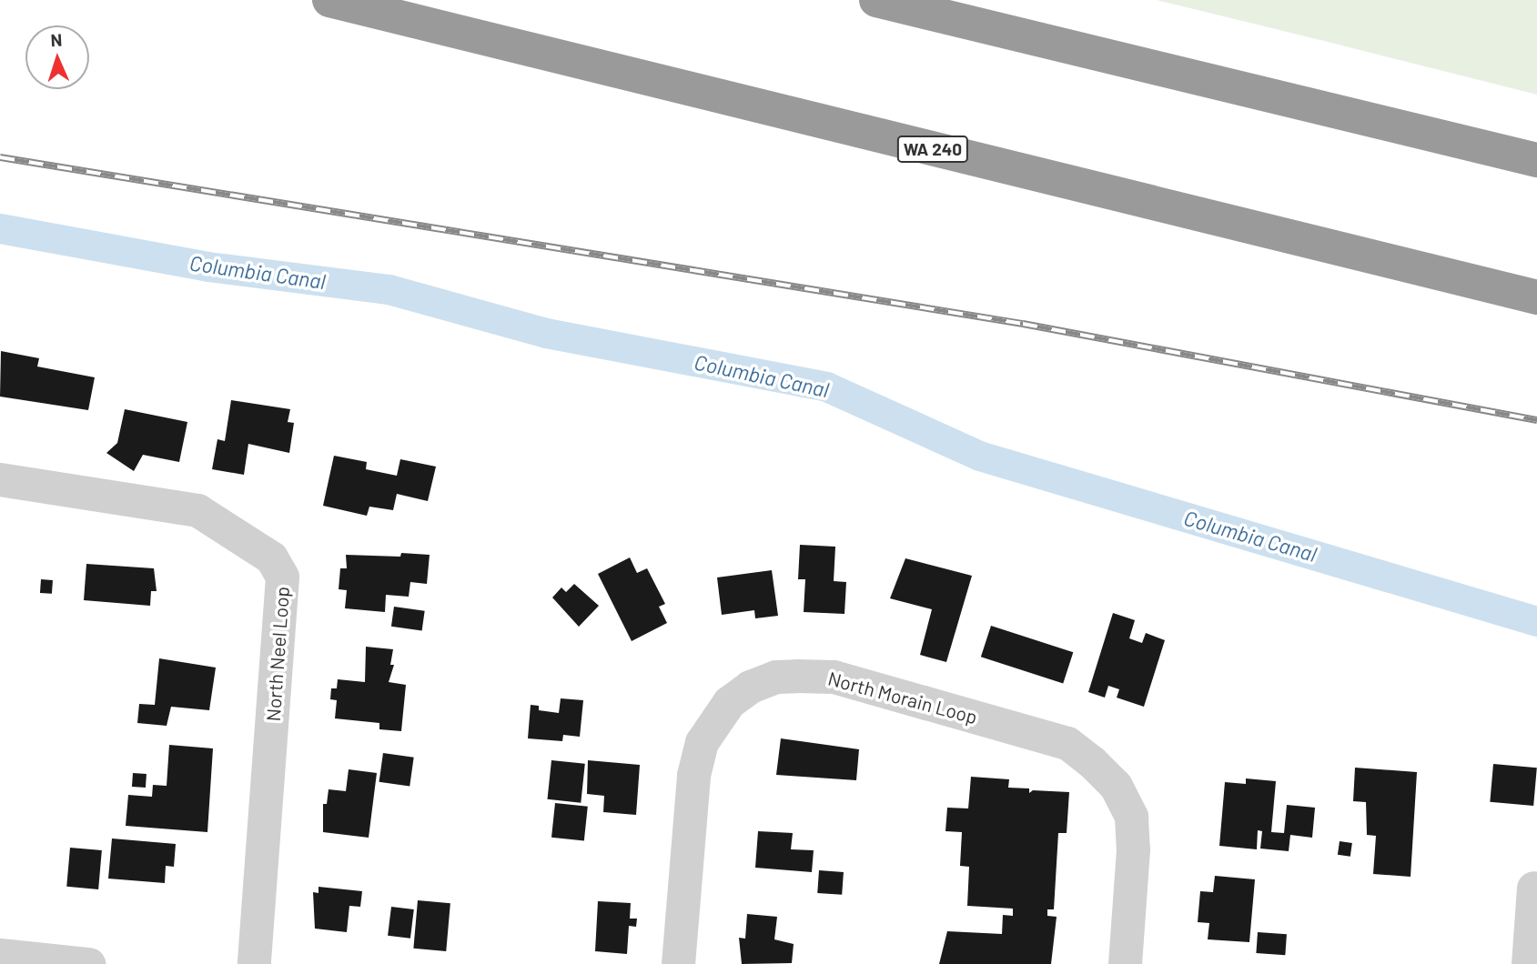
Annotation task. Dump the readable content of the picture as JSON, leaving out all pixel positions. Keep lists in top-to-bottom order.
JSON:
{
  "streets": {
    "highway": ["WA 240"],
    "street": ["North Neel Loop", "North Morain Loop"]
  },
  "water": ["Columbia Canal"],
  "north": "top"
}
